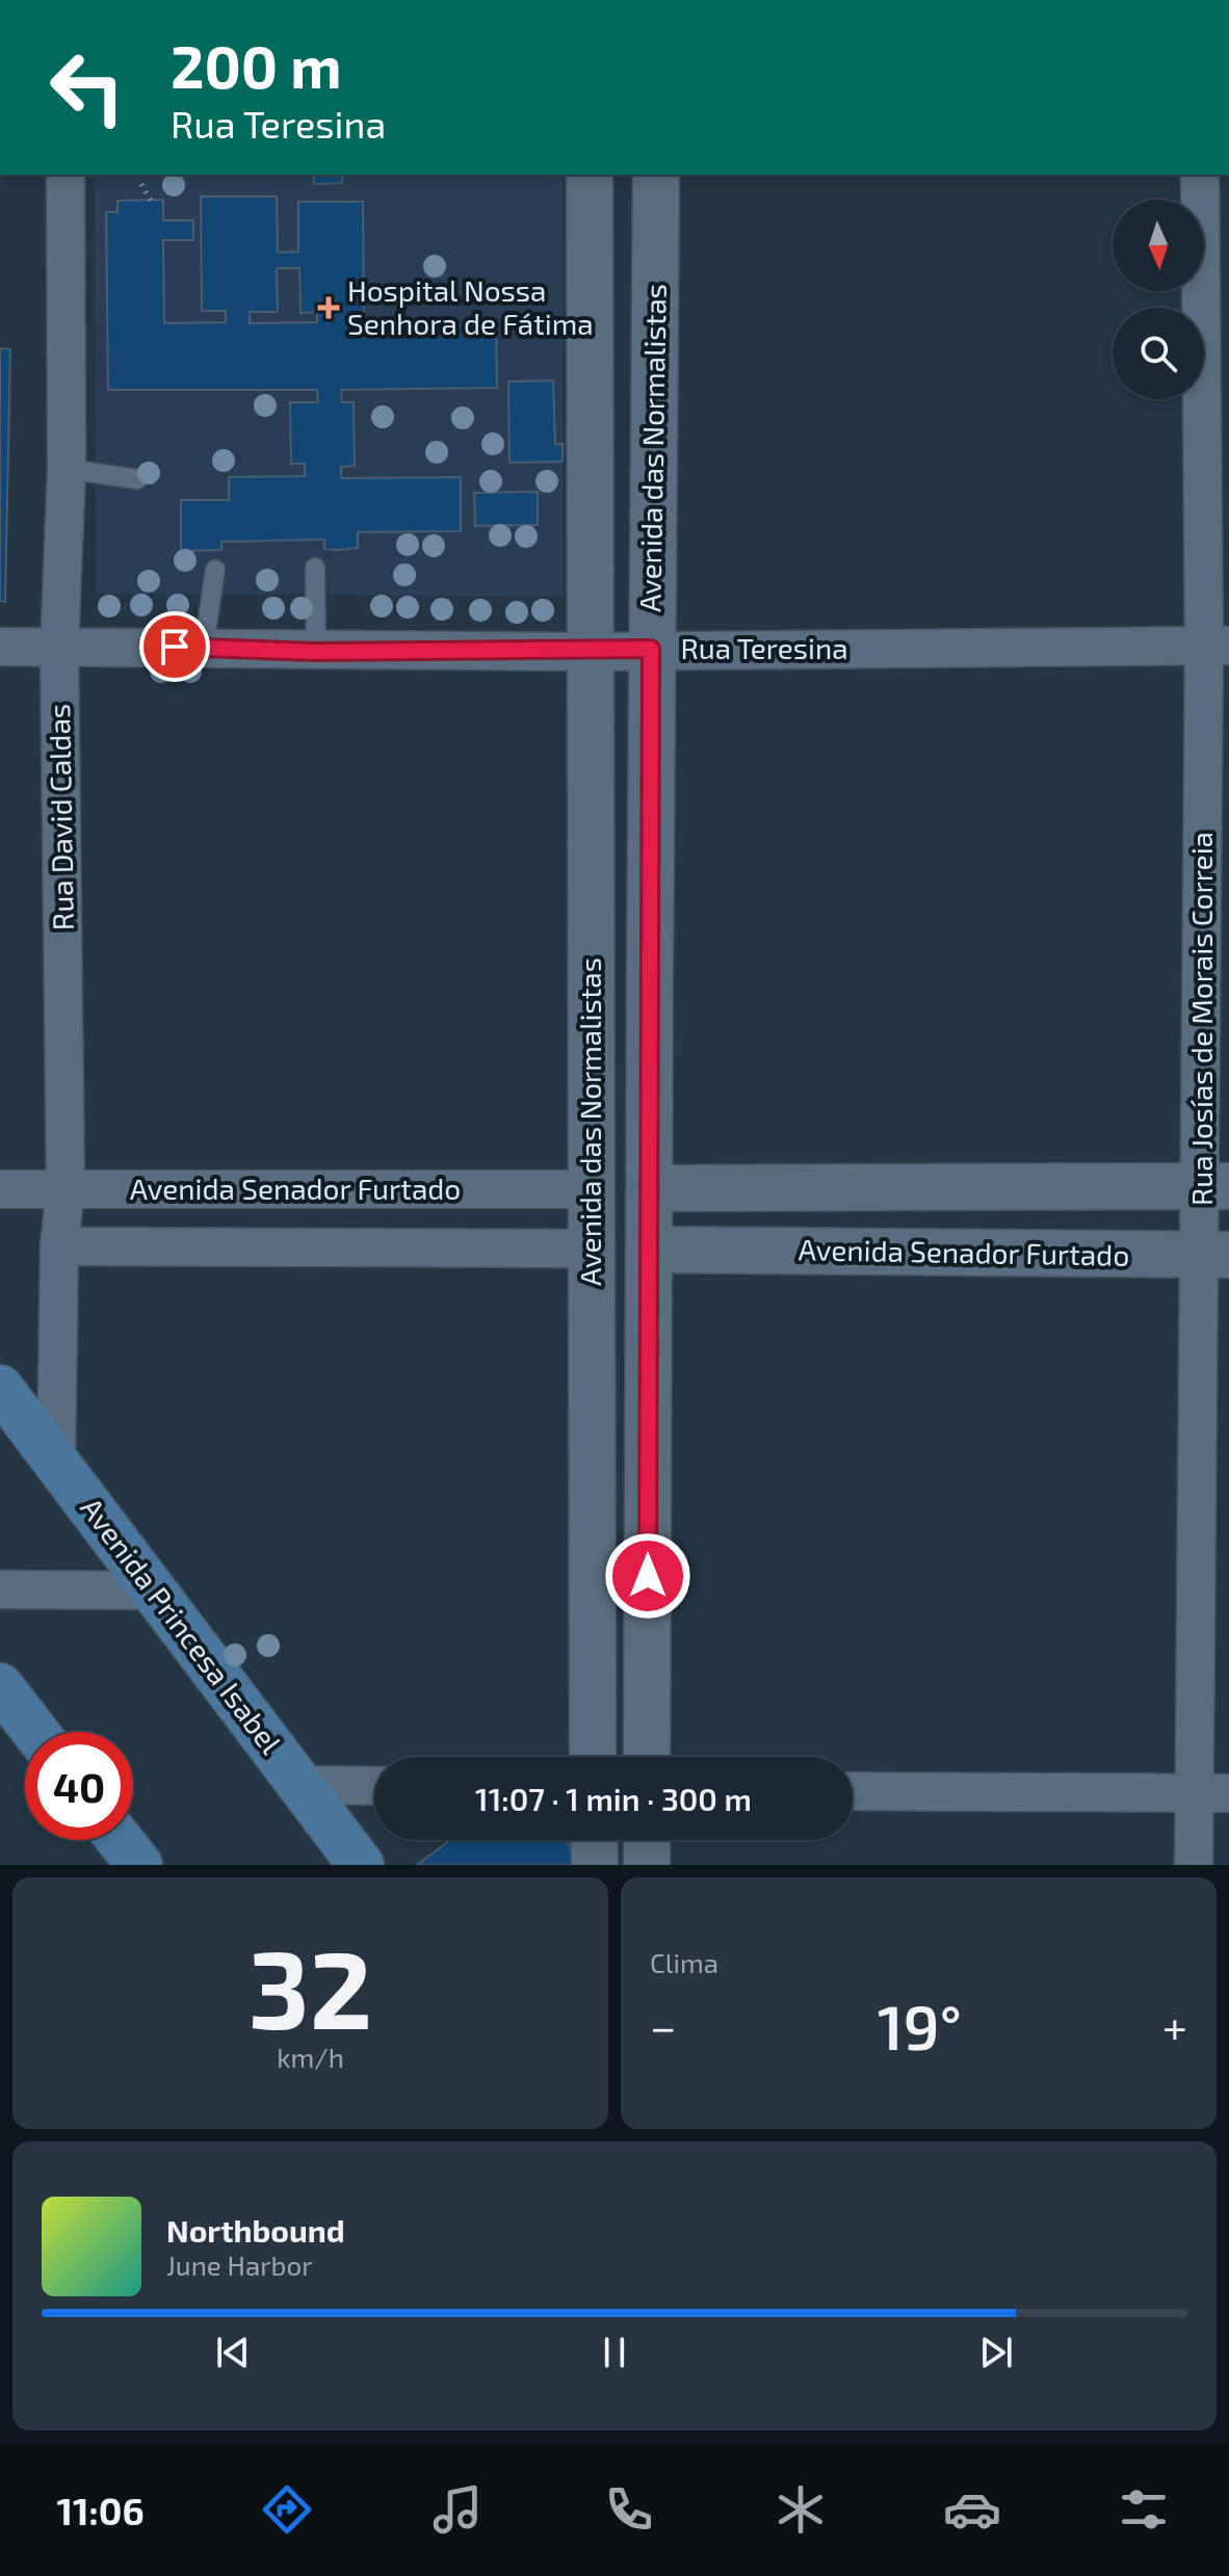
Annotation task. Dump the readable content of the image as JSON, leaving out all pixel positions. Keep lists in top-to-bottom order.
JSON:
{
  "streets": {
    "main road": ["Avenida Princesa Isabel"],
    "street": [
      "Avenida das Normalistas",
      "Rua Teresina",
      "Rua David Caldas",
      "Rua Josías de Morais Correia",
      "Avenida Senador Furtado"
    ]
  },
  "crossings": [
    ["Avenida das Normalistas", "Rua Teresina"],
    ["Avenida das Normalistas", "Avenida Senador Furtado"],
    ["Rua Teresina", "Rua David Caldas"],
    ["Rua Teresina", "Rua Josías de Morais Correia"],
    ["Rua David Caldas", "Avenida Senador Furtado"],
    ["Rua David Caldas", "Avenida Princesa Isabel"],
    ["Rua Josías de Morais Correia", "Avenida Senador Furtado"]
  ],
  "places": {
    "health": ["Hospital Nossa Senhora de Fátima"]
  },
  "north": "bottom",
  "page": {
    "turn": ["200 m", "Rua Teresina"],
    "limit": "40",
    "trip": "11:07 · 1 min · 300 m",
    "tile": [
      ["32", "km/h"],
      "Clima"
    ],
    "heat": ["−", "19°", "+"],
    "song": ["Northbound", "June Harbor"],
    "tabs": "11:06"
  }
}
